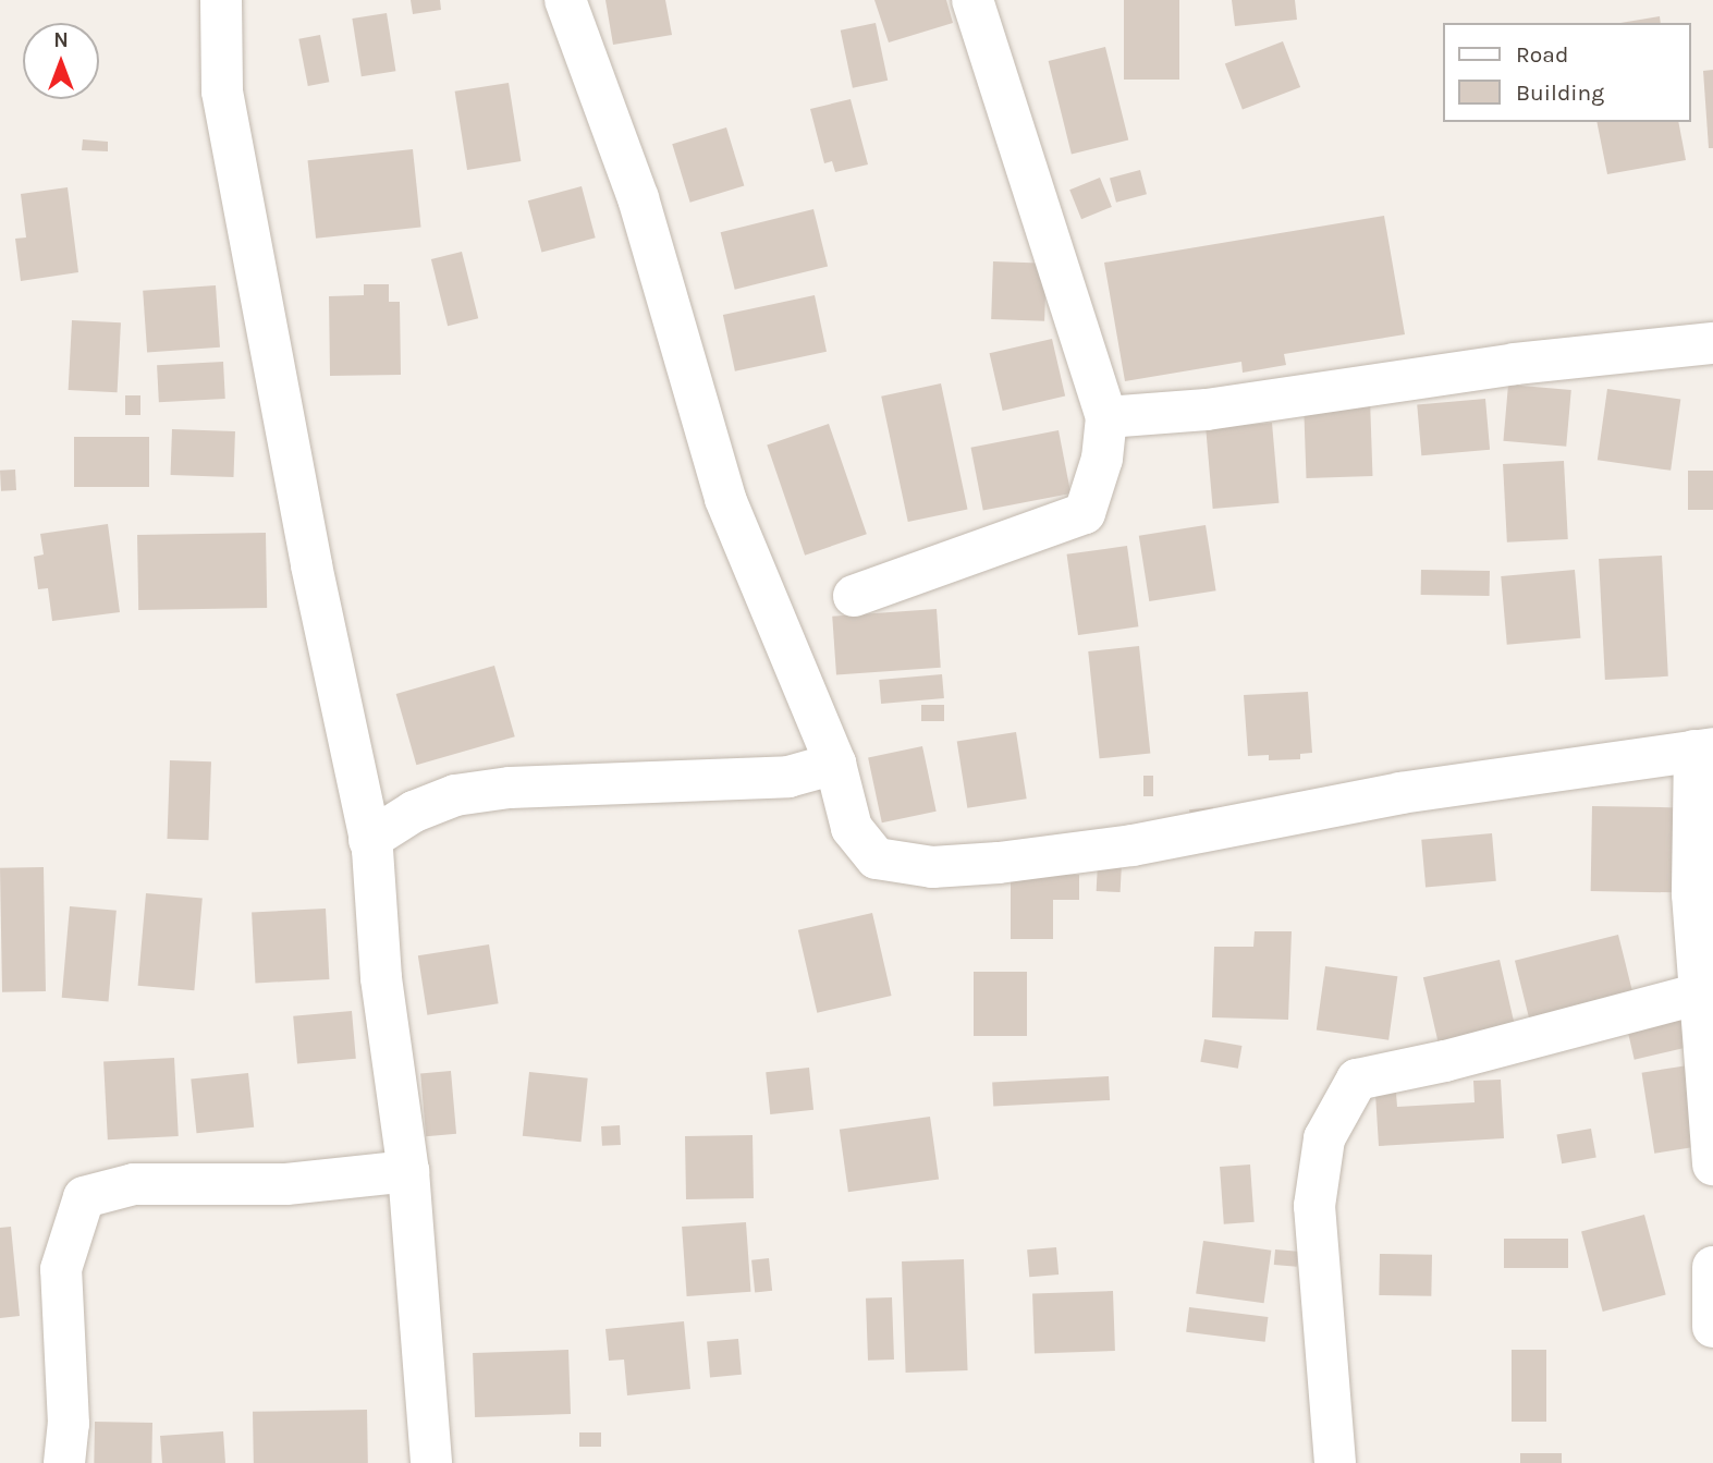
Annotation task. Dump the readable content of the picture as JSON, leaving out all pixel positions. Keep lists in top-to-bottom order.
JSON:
{
  "legend": ["Road", "Building"],
  "north": "top"
}
